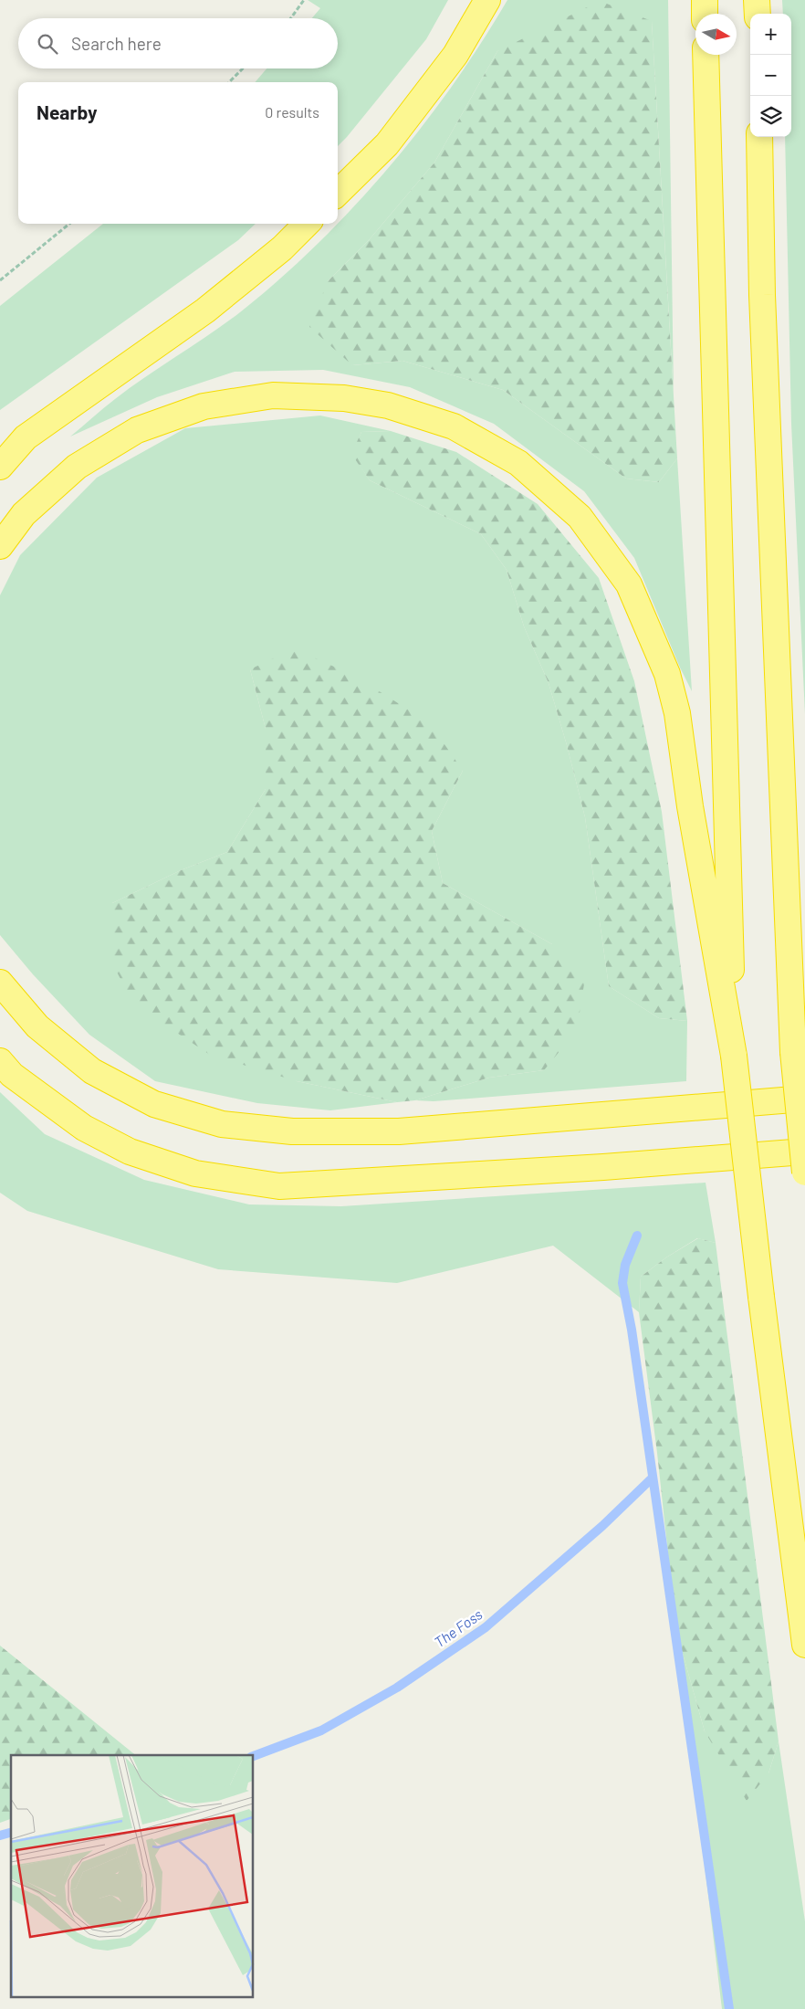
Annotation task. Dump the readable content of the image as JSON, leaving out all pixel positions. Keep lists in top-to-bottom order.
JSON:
{
  "water": ["The Foss"],
  "north": "right",
  "page": {
    "map_buttons": ["+", "−"],
    "search": "Search here",
    "heading": ["Nearby", "0 results"]
  }
}
